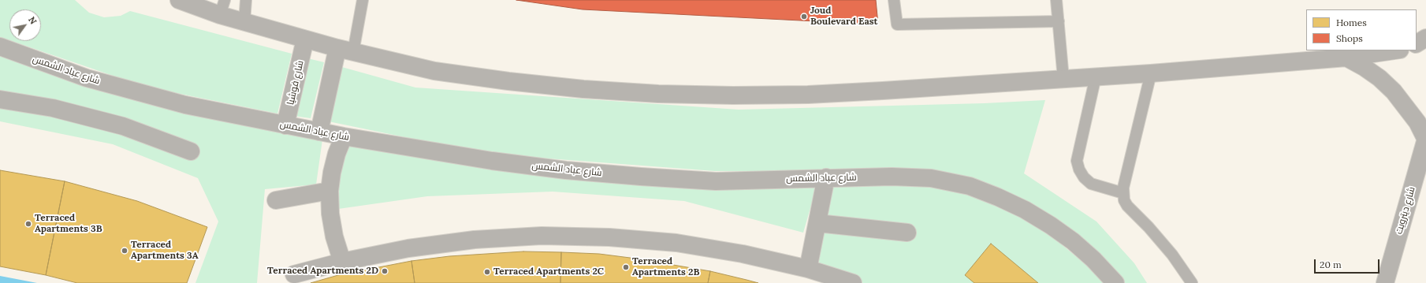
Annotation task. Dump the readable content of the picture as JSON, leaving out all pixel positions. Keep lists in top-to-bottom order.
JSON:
{
  "streets": {
    "street": ["شارع عباد الشمس", "شارع فوشيا", "شارع ديترويت"]
  },
  "crossings": [
    ["شارع عباد الشمس", "شارع فوشيا"]
  ],
  "places": [
    "Joud Boulevard East",
    "Terraced Apartments 3B",
    "Terraced Apartments 3A",
    "Terraced Apartments 2B",
    "Terraced Apartments 2D",
    "Terraced Apartments 2C"
  ],
  "legend": ["Homes", "Shops"],
  "scale_bar": "20 m",
  "north": "top right"
}
